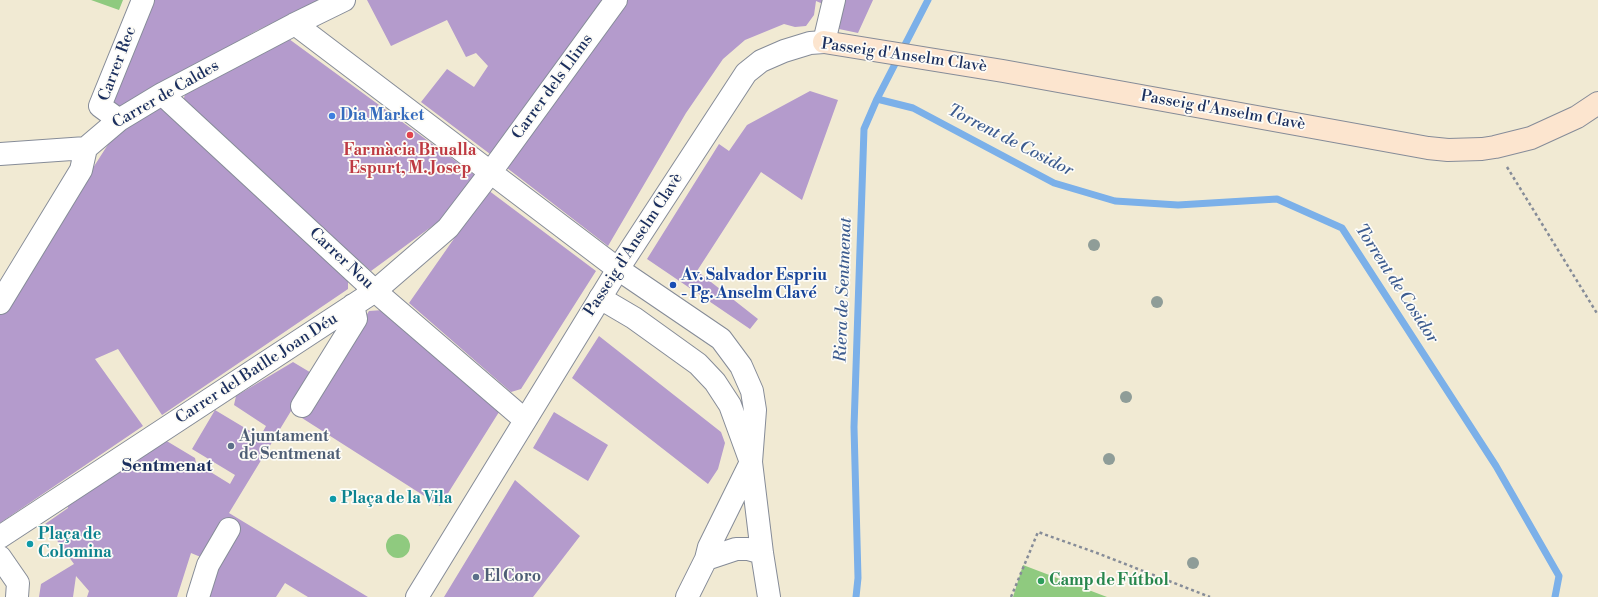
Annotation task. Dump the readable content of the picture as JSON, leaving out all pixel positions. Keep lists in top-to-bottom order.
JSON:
{
  "streets": {
    "main road": ["Passeig d'Anselm Clavè"],
    "street": [
      "Carrer Rec",
      "Carrer dels Llims",
      "Carrer de Caldes",
      "Carrer Nou",
      "Carrer del Batlle Joan Déu"
    ]
  },
  "crossings": [
    ["Passeig d'Anselm Clavè", "Carrer Nou"],
    ["Carrer Rec", "Carrer de Caldes"],
    ["Carrer dels Llims", "Carrer del Batlle Joan Déu"],
    ["Carrer de Caldes", "Carrer Nou"],
    ["Carrer Nou", "Carrer del Batlle Joan Déu"]
  ],
  "districts": ["Sentmenat"],
  "water": ["Torrent de Cosidor", "Riera de Sentmenat"],
  "places": [
    "Dia Market",
    "Farmàcia Brualla Espurt, M. Josep",
    "Av. Salvador Espriu - Pg. Anselm Clavé",
    "Ajuntament de Sentmenat",
    "Plaça de la Vila",
    "Plaça de Colomina",
    "El Coro",
    "Camp de Fútbol"
  ]
}
